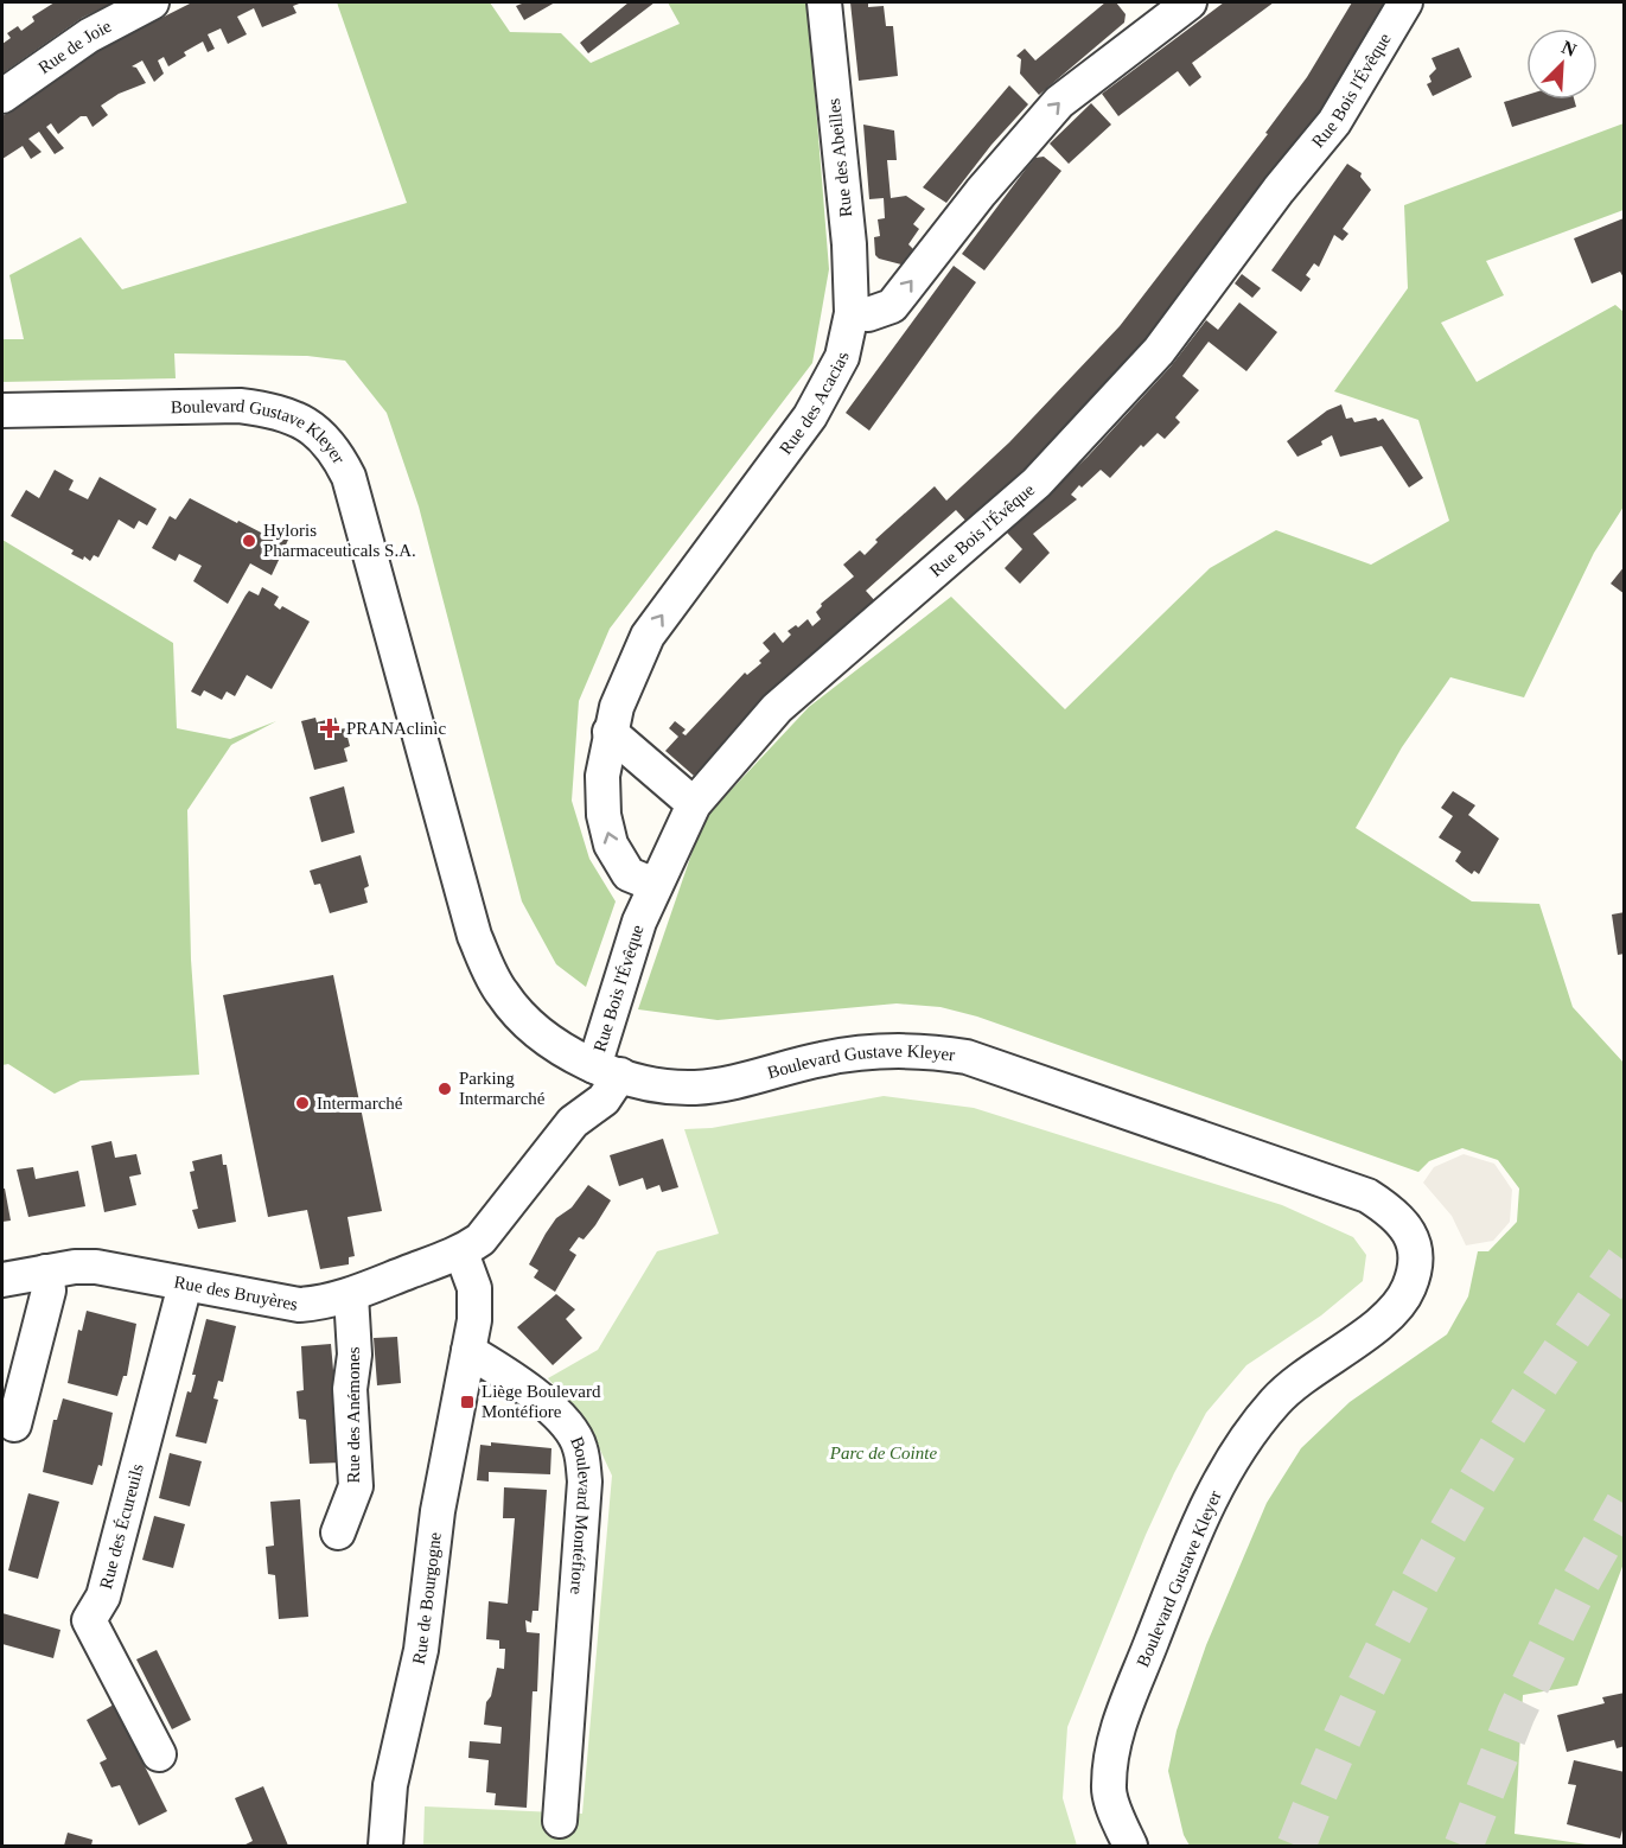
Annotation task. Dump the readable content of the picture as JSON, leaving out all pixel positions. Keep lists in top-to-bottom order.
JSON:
{
  "streets": {
    "street": [
      "Rue de Joie",
      "Rue Bois l'Évêque",
      "Rue des Abeilles",
      "Rue des Acacias",
      "Boulevard Gustave Kleyer",
      "Rue des Bruyères",
      "Rue des Anémones",
      "Boulevard Montéfiore",
      "Rue des Écureuils",
      "Rue de Bourgogne"
    ]
  },
  "crossings": [
    ["Rue Bois l'Évêque", "Rue des Acacias"],
    ["Rue Bois l'Évêque", "Boulevard Gustave Kleyer"],
    ["Rue des Abeilles", "Rue des Acacias"],
    ["Rue des Bruyères", "Rue des Anémones"],
    ["Rue des Bruyères", "Rue des Écureuils"],
    ["Boulevard Montéfiore", "Rue de Bourgogne"]
  ],
  "one_way": ["Rue des Acacias"],
  "parks": ["Parc de Cointe"],
  "places": {
    "other": ["Hyloris Pharmaceuticals S.A.", "Parking Intermarché", "Intermarché"],
    "health": ["PRANAclinic"],
    "transit": ["Liège Boulevard Montéfiore"]
  },
  "north": "top right"
}
